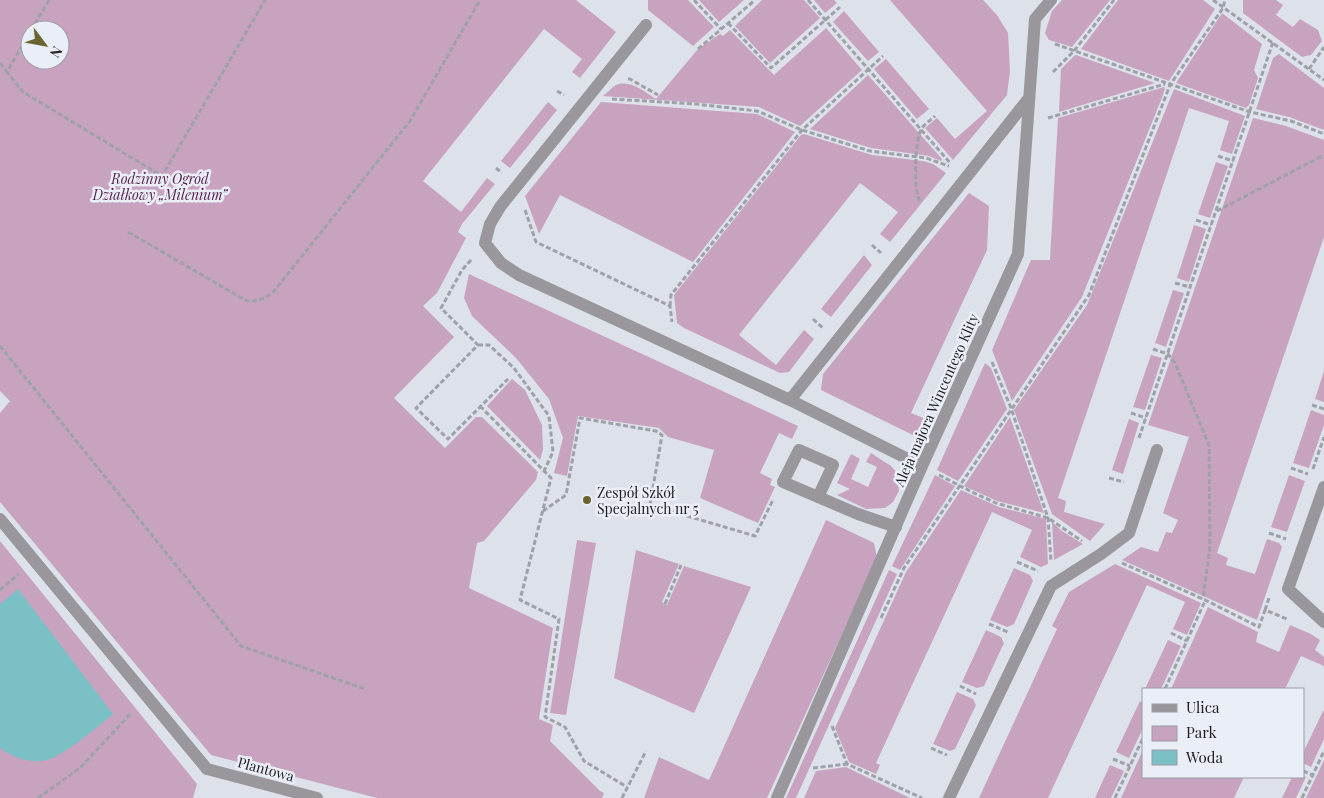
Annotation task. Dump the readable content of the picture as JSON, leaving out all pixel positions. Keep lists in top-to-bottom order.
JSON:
{
  "streets": {
    "street": ["Aleja majora Wincentego Klity", "Plantowa"]
  },
  "parks": ["Rodzinny Ogród Działkowy „Milenium”"],
  "places": ["Zespół Szkół Specjalnych nr 5"],
  "legend": ["Ulica", "Park", "Woda"],
  "north": "bottom right"
}
